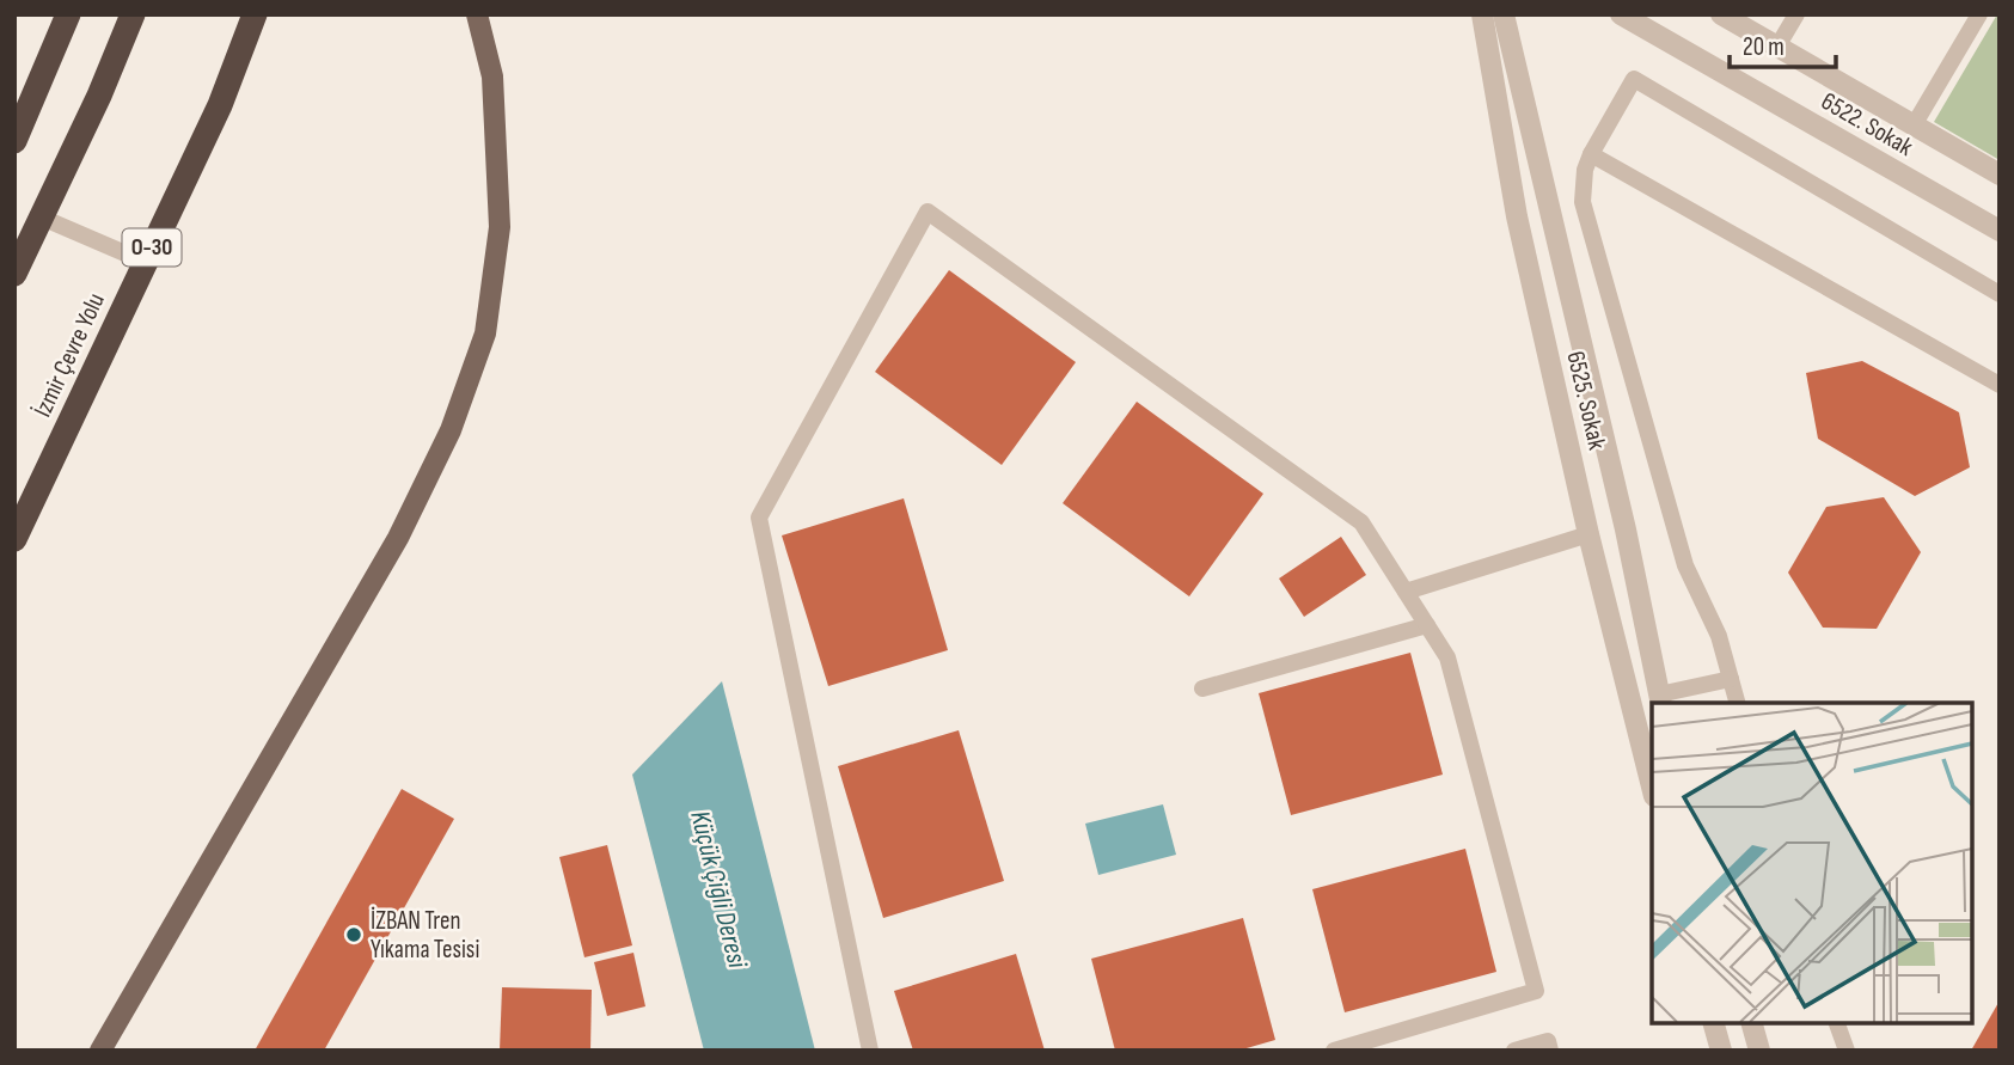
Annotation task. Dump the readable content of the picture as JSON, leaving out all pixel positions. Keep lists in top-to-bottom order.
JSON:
{
  "streets": {
    "highway": ["O-30", "İzmir Çevre Yolu"],
    "street": ["6522. Sokak", "6525. Sokak"]
  },
  "water": ["Küçük Çiğli Deresi"],
  "places": ["İZBAN Tren Yıkama Tesisi"],
  "scale_bar": "20 m"
}
